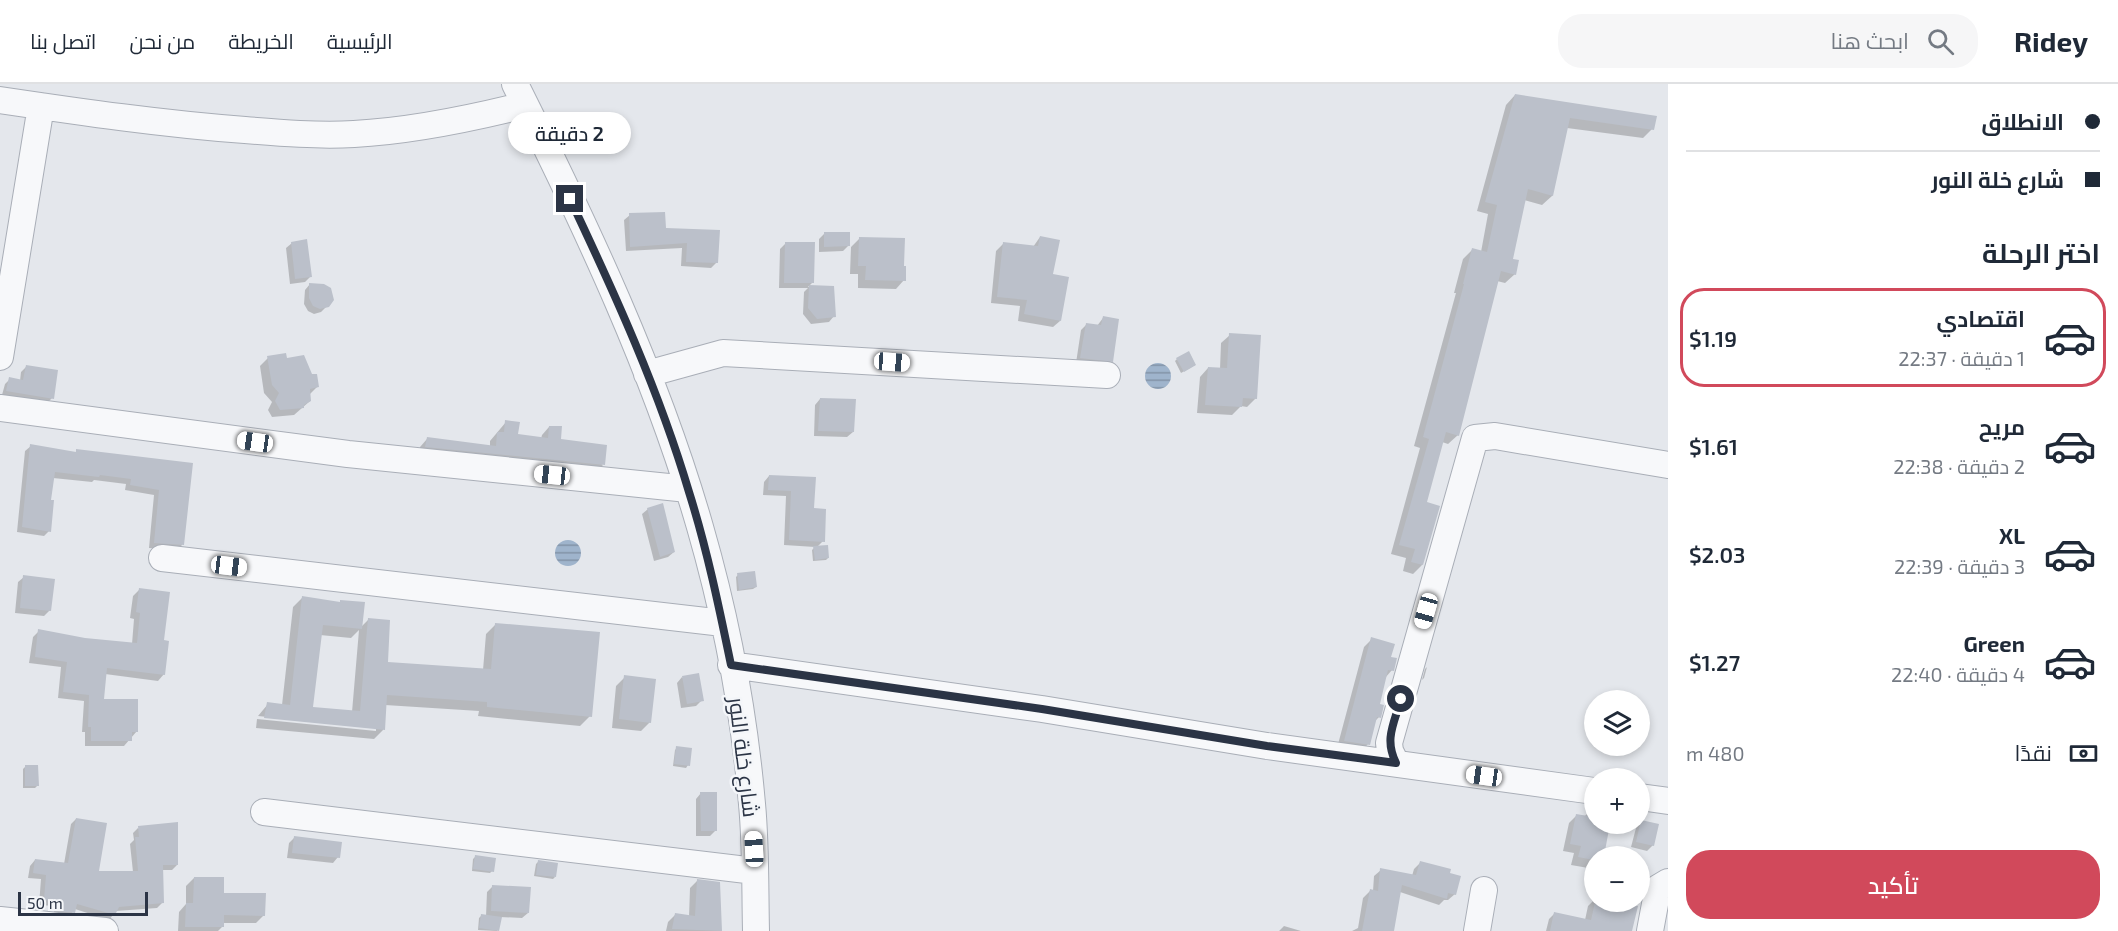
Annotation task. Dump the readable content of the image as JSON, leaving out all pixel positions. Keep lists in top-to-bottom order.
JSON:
{
  "streets": {
    "street": ["شارع خلة النور"]
  },
  "scale_bar": "50 m",
  "page": {
    "header": "Ridey",
    "search": "ابحث هنا",
    "nav": [
      "الرئيسية",
      "الخريطة",
      "من نحن",
      "اتصل بنا"
    ],
    "banner": ["الانطلاق", "شارع خلة النور"],
    "bubble": "2 دقيقة",
    "heading": "اختر الرحلة",
    "list": [
      {
        "name": "اقتصادي",
        "note": "1 دقيقة · 22:37",
        "value": "$1.19"
      },
      {
        "name": "مريح",
        "note": "2 دقيقة · 22:38",
        "value": "$1.61"
      },
      {
        "name": "XL",
        "note": "3 دقيقة · 22:39",
        "value": "$2.03"
      },
      {
        "name": "Green",
        "note": "4 دقيقة · 22:40",
        "value": "$1.27"
      }
    ],
    "map_buttons": ["+", "−"],
    "pay": ["نقدًا", "480 m"],
    "buttons": "تأكيد",
    "scale": "50 m"
  }
}
